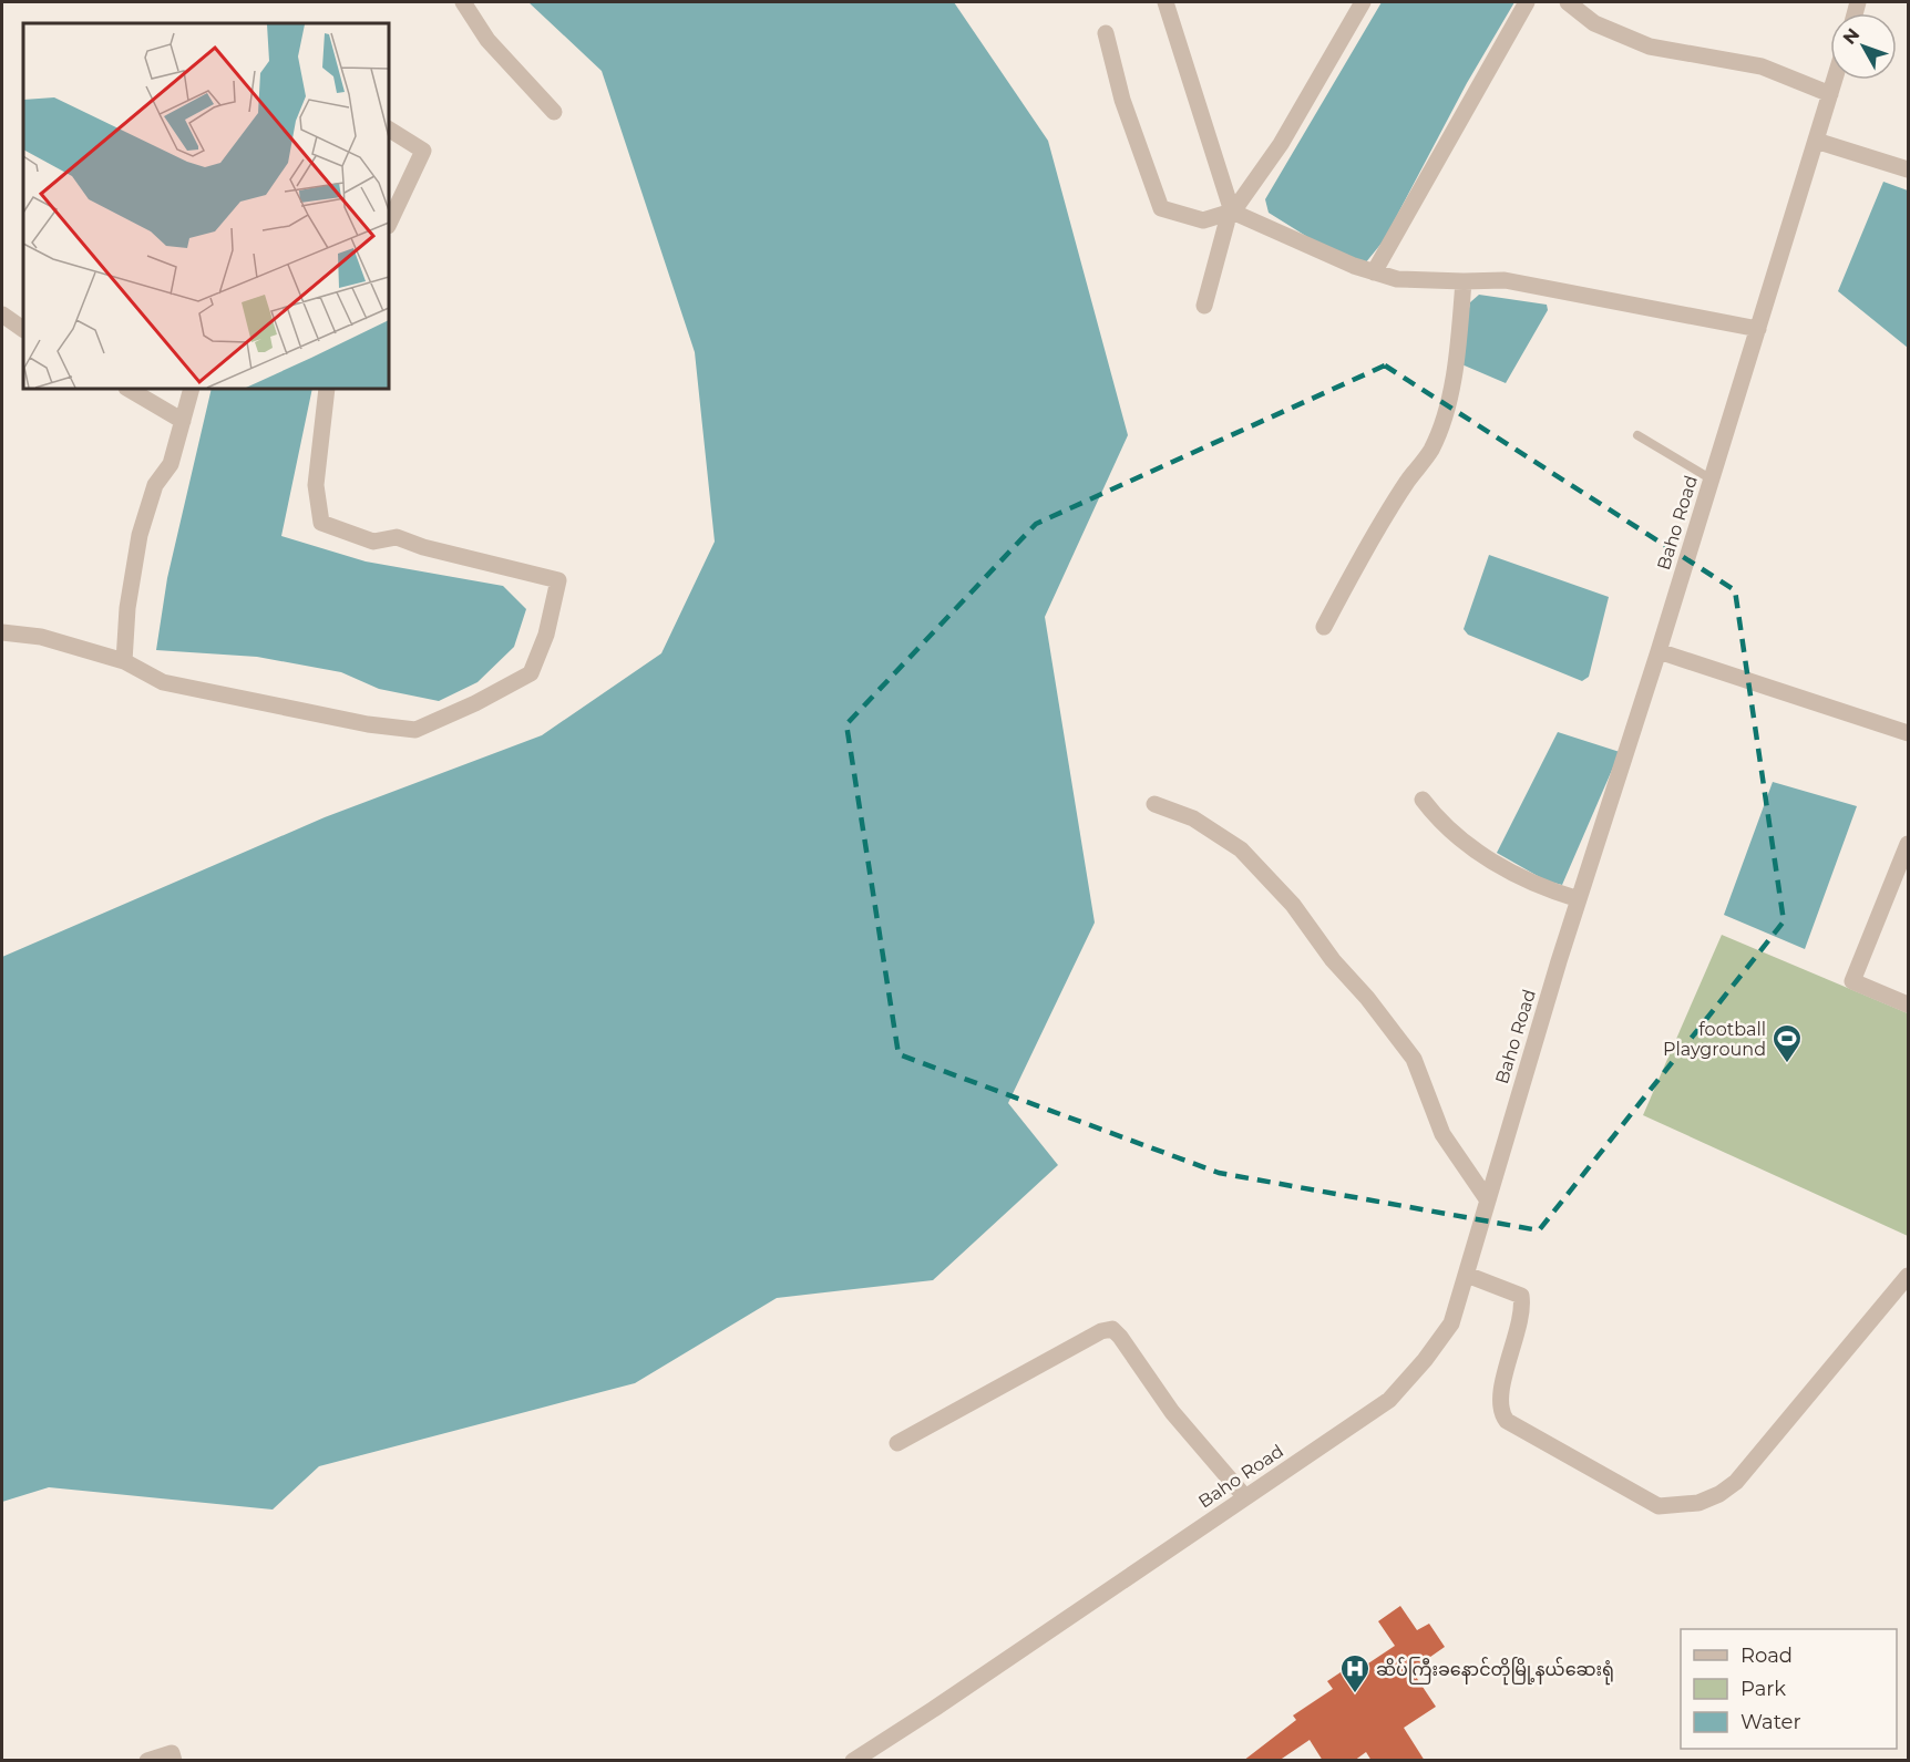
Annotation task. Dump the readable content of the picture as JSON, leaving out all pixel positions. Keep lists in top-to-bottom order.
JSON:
{
  "streets": {
    "street": ["Baho Road"]
  },
  "places": {
    "sports": ["football Playground"],
    "hospital": ["ဆိပ်ကြီးခနောင်တိုမြို့နယ်ဆေးရုံ"]
  },
  "legend": ["Road", "Park", "Water"],
  "north": "top left"
}
